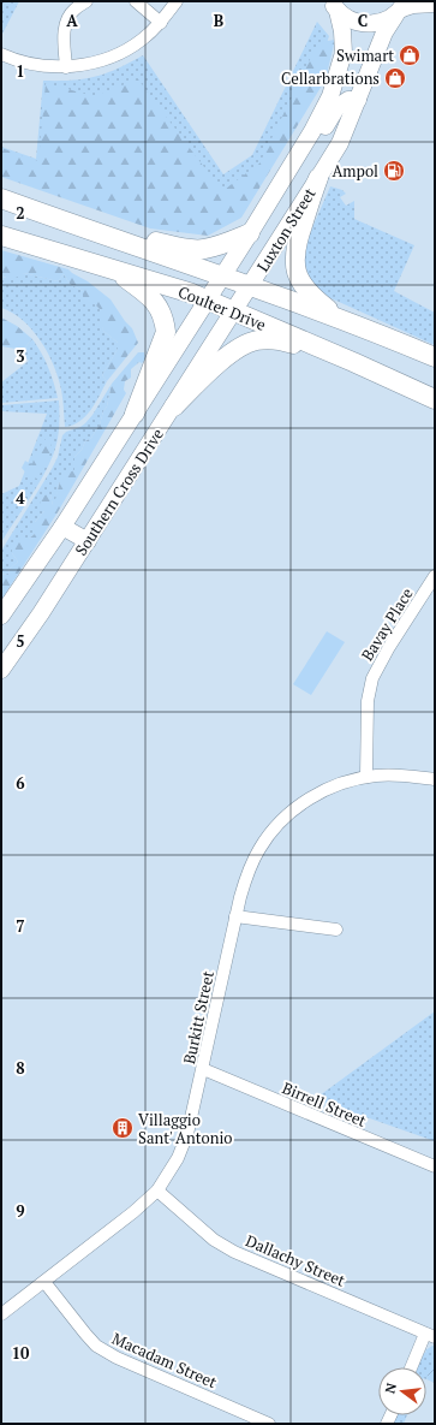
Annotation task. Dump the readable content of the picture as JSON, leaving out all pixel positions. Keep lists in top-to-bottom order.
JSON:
{
  "streets": {
    "main road": ["Luxton Street", "Coulter Drive", "Southern Cross Drive"],
    "street": [
      "Bavay Place",
      "Burkitt Street",
      "Birrell Street",
      "Dallachy Street",
      "Macadam Street"
    ]
  },
  "crossings": [
    ["Luxton Street", "Coulter Drive"],
    ["Luxton Street", "Southern Cross Drive"],
    ["Coulter Drive", "Southern Cross Drive"],
    ["Bavay Place", "Burkitt Street"],
    ["Burkitt Street", "Birrell Street"],
    ["Burkitt Street", "Dallachy Street"],
    ["Burkitt Street", "Macadam Street"]
  ],
  "places": {
    "shop": ["Swimart", "Cellarbrations"],
    "fuel station": ["Ampol"],
    "building": ["Villaggio Sant' Antonio"]
  },
  "north": "left",
  "grid": {
    "columns": ["A", "B", "C"],
    "rows": [
      "1",
      "2",
      "3",
      "4",
      "5",
      "6",
      "7",
      "8",
      "9",
      "10"
    ]
  }
}
